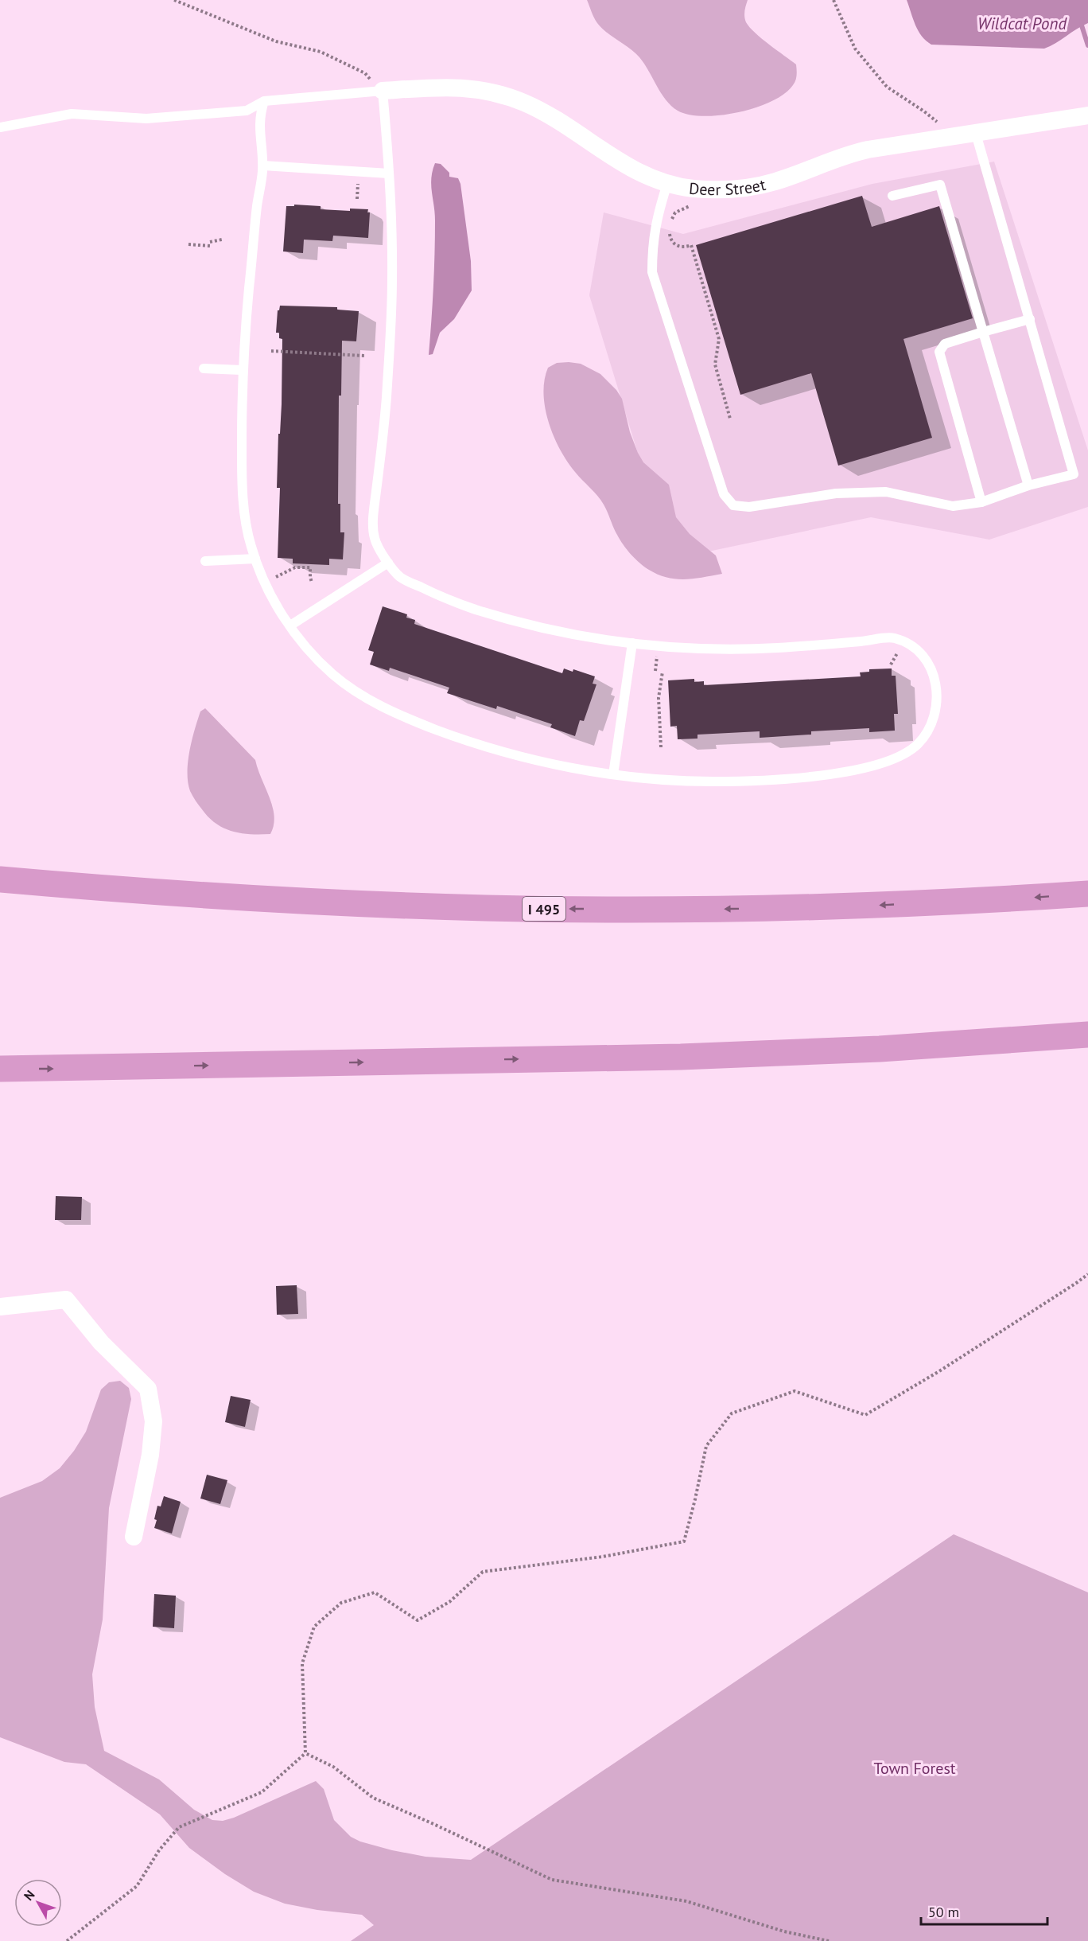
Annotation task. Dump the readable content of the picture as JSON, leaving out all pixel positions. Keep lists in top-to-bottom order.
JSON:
{
  "streets": {
    "highway": ["I 495"],
    "street": ["Deer Street"]
  },
  "water": ["Wildcat Pond"],
  "parks": ["Town Forest"],
  "scale_bar": "50 m",
  "north": "top left"
}
